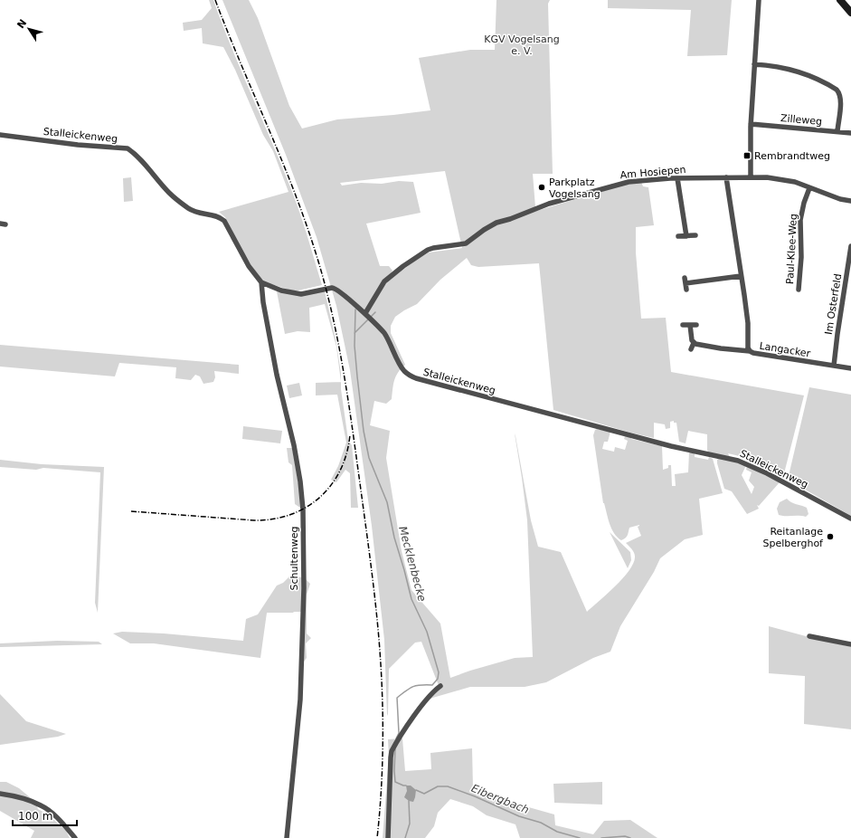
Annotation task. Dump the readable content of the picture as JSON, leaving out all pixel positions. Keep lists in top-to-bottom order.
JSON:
{
  "streets": {
    "street": [
      "Zilleweg",
      "Stalleickenweg",
      "Am Hosiepen",
      "Paul-Klee-Weg",
      "Im Osterfeld",
      "Langacker",
      "Schultenweg"
    ]
  },
  "crossings": [
    ["Stalleickenweg", "Am Hosiepen"],
    ["Stalleickenweg", "Schultenweg"],
    ["Am Hosiepen", "Paul-Klee-Weg"],
    ["Am Hosiepen", "Langacker"],
    ["Im Osterfeld", "Langacker"]
  ],
  "water": ["Mecklenbecke", "Eibergbach"],
  "parks": ["KGV Vogelsang e. V."],
  "places": {
    "transit": ["Rembrandtweg"],
    "other": ["Parkplatz Vogelsang", "Reitanlage Spelberghof"]
  },
  "scale_bar": "100 m",
  "north": "top left"
}
